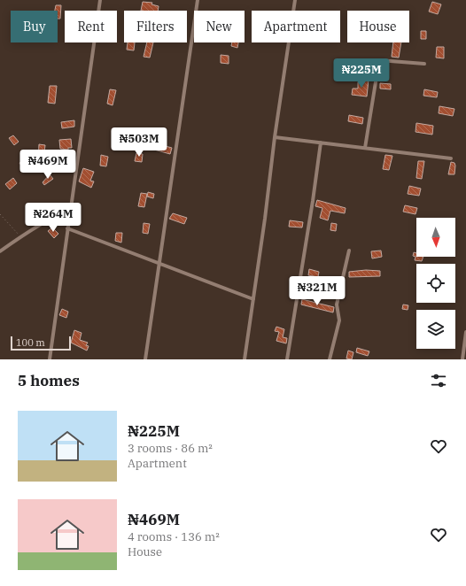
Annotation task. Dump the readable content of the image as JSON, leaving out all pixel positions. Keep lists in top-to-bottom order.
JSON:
{
  "scale_bar": "100 m",
  "north": "bottom",
  "page": {
    "chip": [
      "Buy",
      "Rent",
      "Filters",
      "New",
      "Apartment",
      "House"
    ],
    "price": [
      "₦225M",
      "₦503M",
      "₦469M",
      "₦264M",
      "₦321M"
    ],
    "scale": "100 m",
    "heading": "5 homes",
    "list": [
      {
        "name": "₦225M",
        "note": "3 rooms · 86 m² · Apartment"
      },
      {
        "name": "₦469M",
        "note": "4 rooms · 136 m² · House"
      }
    ]
  }
}
